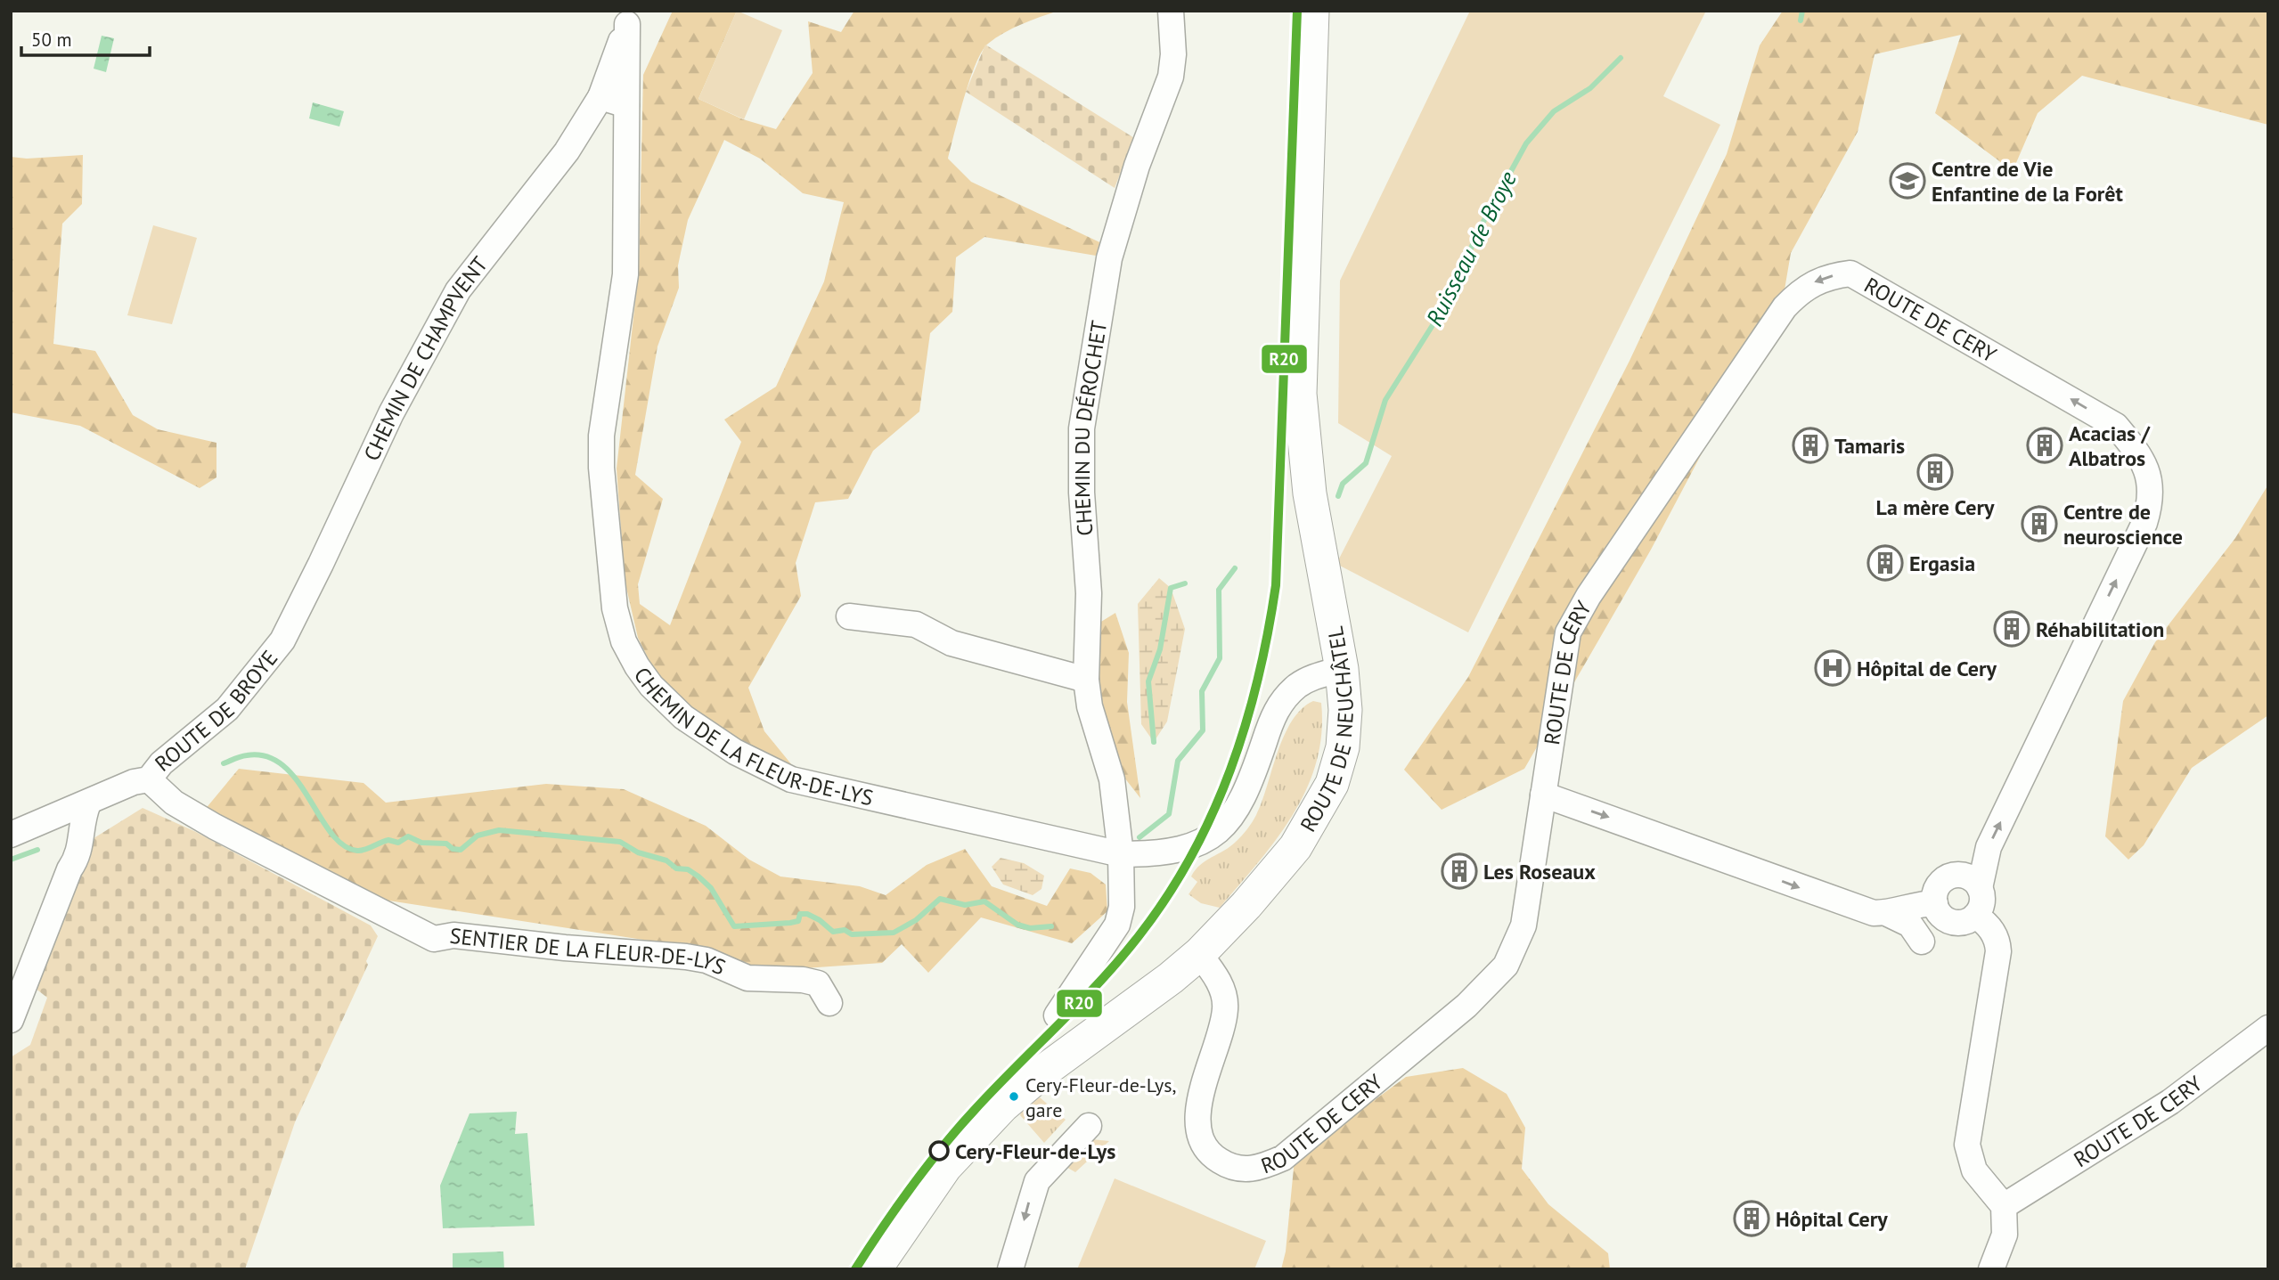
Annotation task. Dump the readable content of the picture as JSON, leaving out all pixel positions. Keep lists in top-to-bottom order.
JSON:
{
  "streets": {
    "main road": ["ROUTE DE NEUCHÂTEL"],
    "street": [
      "ROUTE DE CERY",
      "CHEMIN DE CHAMPVENT",
      "CHEMIN DU DÉROCHET",
      "ROUTE DE BROYE",
      "CHEMIN DE LA FLEUR-DE-LYS",
      "SENTIER DE LA FLEUR-DE-LYS"
    ]
  },
  "crossings": [
    ["ROUTE DE CERY", "ROUTE DE NEUCHÂTEL"],
    ["CHEMIN DE CHAMPVENT", "ROUTE DE BROYE"],
    ["CHEMIN DE CHAMPVENT", "CHEMIN DE LA FLEUR-DE-LYS"],
    ["CHEMIN DU DÉROCHET", "CHEMIN DE LA FLEUR-DE-LYS"],
    ["ROUTE DE BROYE", "SENTIER DE LA FLEUR-DE-LYS"],
    ["ROUTE DE NEUCHÂTEL", "CHEMIN DE LA FLEUR-DE-LYS"]
  ],
  "water": ["Ruisseau de Broye"],
  "places": {
    "school or university": ["Centre de Vie Enfantine de la Forêt"],
    "building": [
      "Tamaris",
      "Acacias / Albatros",
      "La mère Cery",
      "Centre de neuroscience",
      "Ergasia",
      "Réhabilitation",
      "Les Roseaux",
      "Hôpital Cery"
    ],
    "hospital": ["Hôpital de Cery"],
    "other": ["Cery-Fleur-de-Lys, gare", "Cery-Fleur-de-Lys"]
  },
  "lines": ["transit line R20"],
  "scale_bar": "50 m"
}
